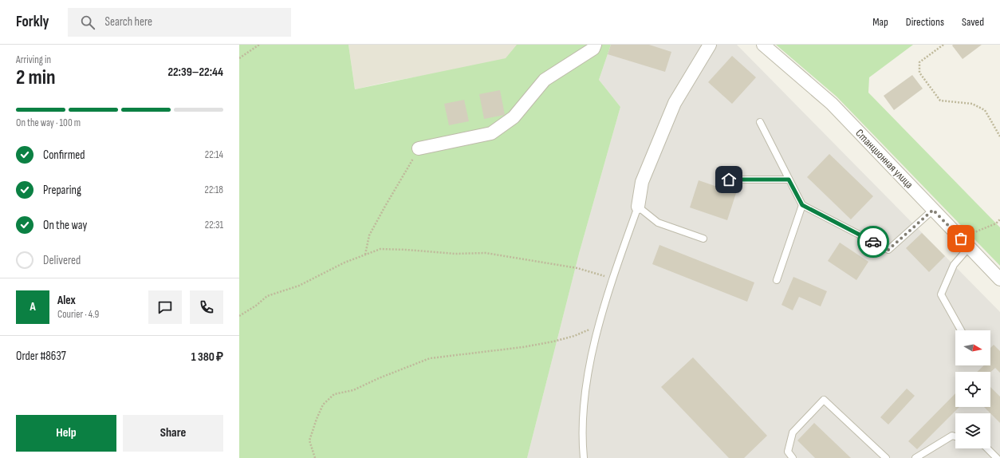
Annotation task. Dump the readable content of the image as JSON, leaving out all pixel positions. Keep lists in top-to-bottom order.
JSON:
{
  "streets": {
    "street": ["Станционная улица"]
  },
  "north": "right",
  "page": {
    "header": "Forkly",
    "search": "Search here",
    "nav": ["Map", "Directions", "Saved"],
    "heading": ["2 min", "Arriving in", "22:39–22:44"],
    "panel": [
      "Alex",
      "Courier · 4.9",
      "Order #8637",
      "1 380 ₽"
    ],
    "bar": "On the way · 100 m",
    "list": [
      ["Confirmed", "22:14"],
      ["Preparing", "22:18"],
      ["On the way", "22:31"],
      "Delivered"
    ],
    "round": "A",
    "buttons": ["Help", "Share"]
  }
}
